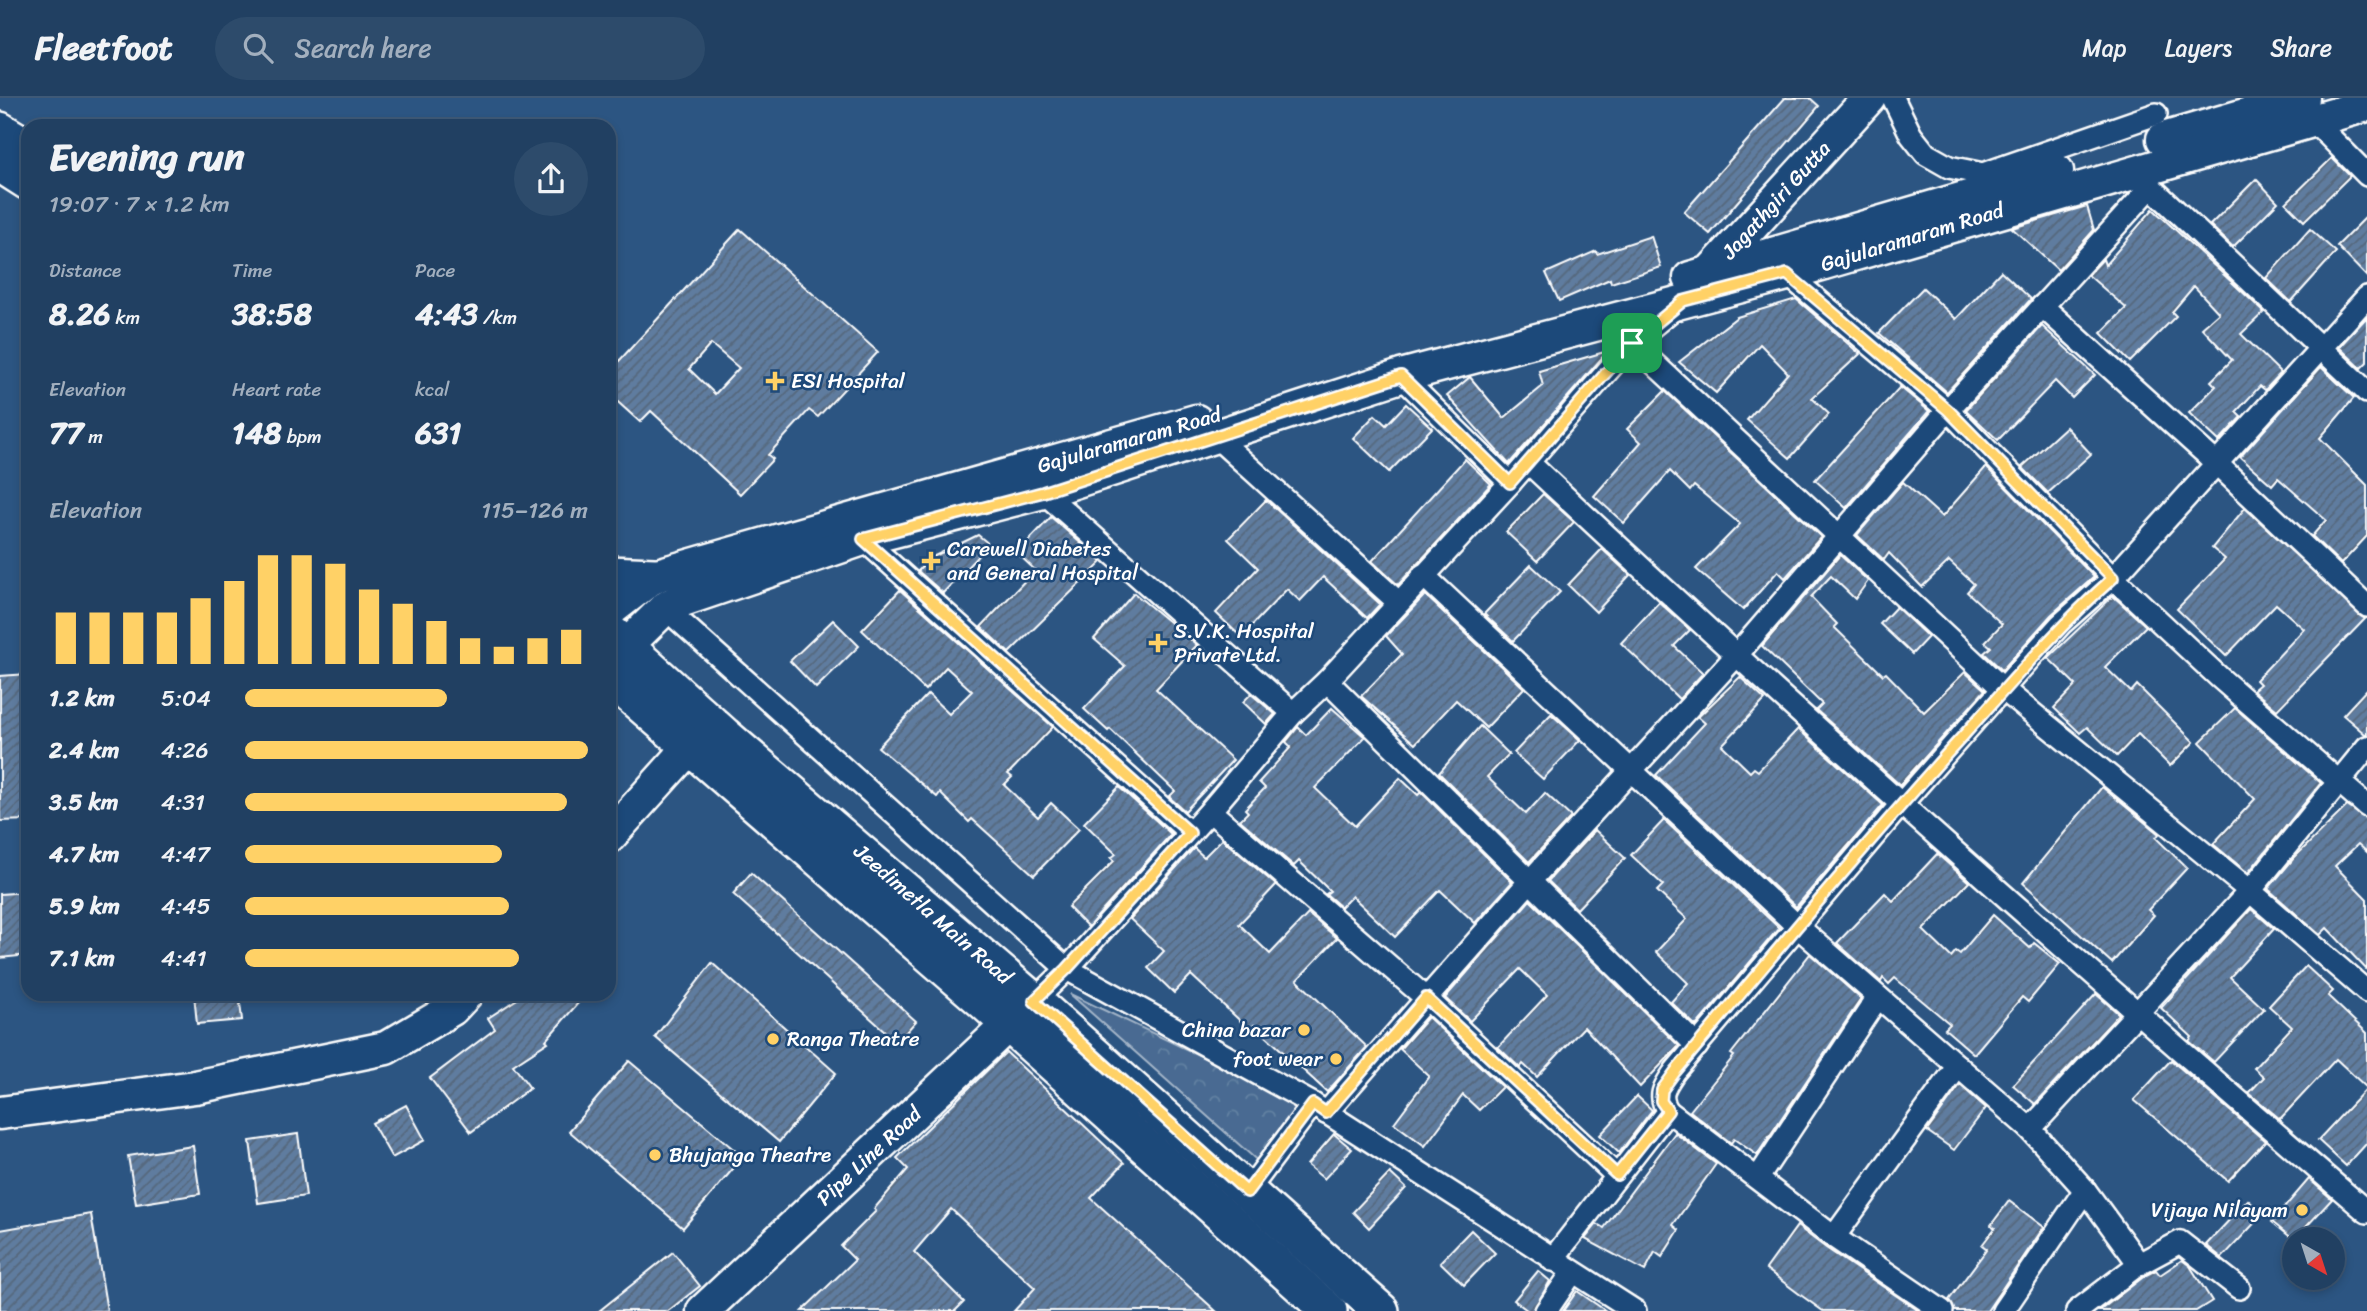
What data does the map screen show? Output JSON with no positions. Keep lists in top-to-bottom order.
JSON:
{
  "streets": {
    "main road": [
      "Jagathgiri Gutta",
      "Gajularamaram Road",
      "Jeedimetla Main Road",
      "Pipe Line Road"
    ]
  },
  "crossings": [
    ["Jagathgiri Gutta", "Gajularamaram Road"],
    ["Jeedimetla Main Road", "Pipe Line Road"]
  ],
  "places": {
    "health": ["ESI Hospital", "Carewell Diabetes and General Hospital", "S.V.K. Hospital Private Ltd."],
    "other": [
      "China bazar",
      "Ranga Theatre",
      "foot wear",
      "Bhujanga Theatre",
      "Vijaya Nilayam"
    ]
  },
  "north": "bottom right",
  "page": {
    "header": "Fleetfoot",
    "search": "Search here",
    "nav": ["Map", "Layers", "Share"],
    "heading": ["Evening run", "19:07 · 7 × 1.2 km"],
    "stats": [
      ["Distance", "8.26 km"],
      ["Time", "38:58"],
      ["Pace", "4:43 /km"],
      ["Elevation", "77 m"],
      ["Heart rate", "148 bpm"],
      ["kcal", "631"]
    ],
    "chart": ["Elevation", "115–126 m"],
    "list": [
      {
        "name": "1.2 km",
        "note": "5:04"
      },
      {
        "name": "2.4 km",
        "note": "4:26"
      },
      {
        "name": "3.5 km",
        "note": "4:31"
      },
      {
        "name": "4.7 km",
        "note": "4:47"
      },
      {
        "name": "5.9 km",
        "note": "4:45"
      },
      {
        "name": "7.1 km",
        "note": "4:41"
      }
    ]
  }
}
